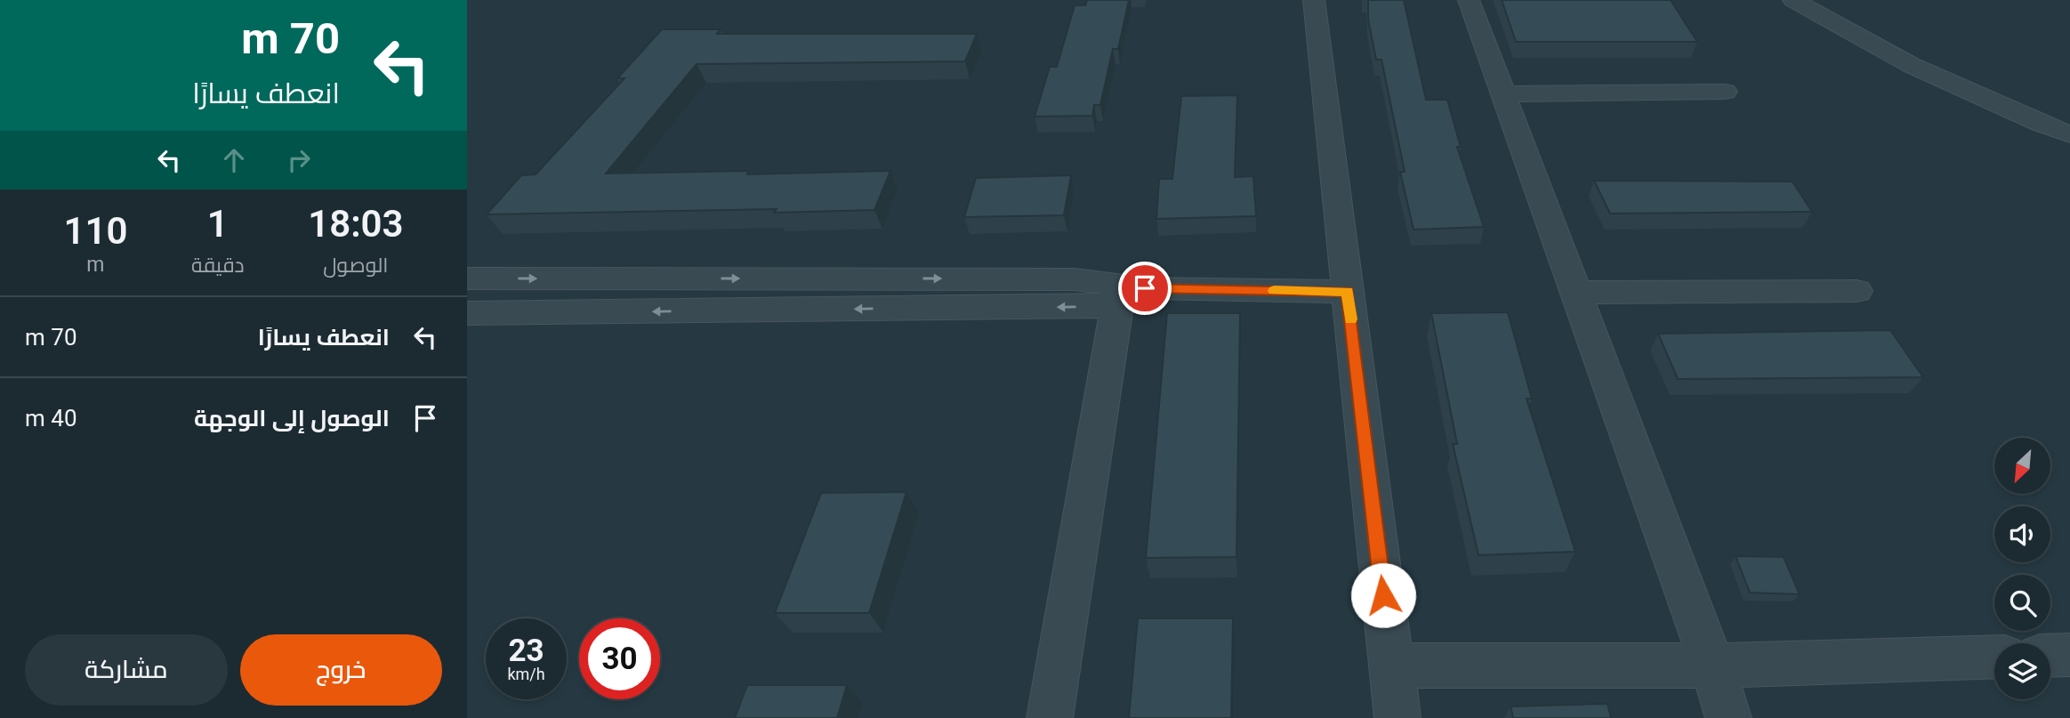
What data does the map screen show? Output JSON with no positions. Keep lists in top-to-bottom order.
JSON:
{
  "north": "bottom left",
  "page": {
    "turn": ["70 m", "انعطف يسارًا"],
    "eta": [
      "18:03",
      "الوصول",
      "1",
      "دقيقة",
      "110",
      "m"
    ],
    "list": [
      {
        "name": "انعطف يسارًا",
        "value": "70 m"
      },
      {
        "name": "الوصول إلى الوجهة",
        "value": "40 m"
      }
    ],
    "speed": "23 km/h",
    "limit": "30",
    "buttons": ["خروج", "مشاركة"]
  }
}
